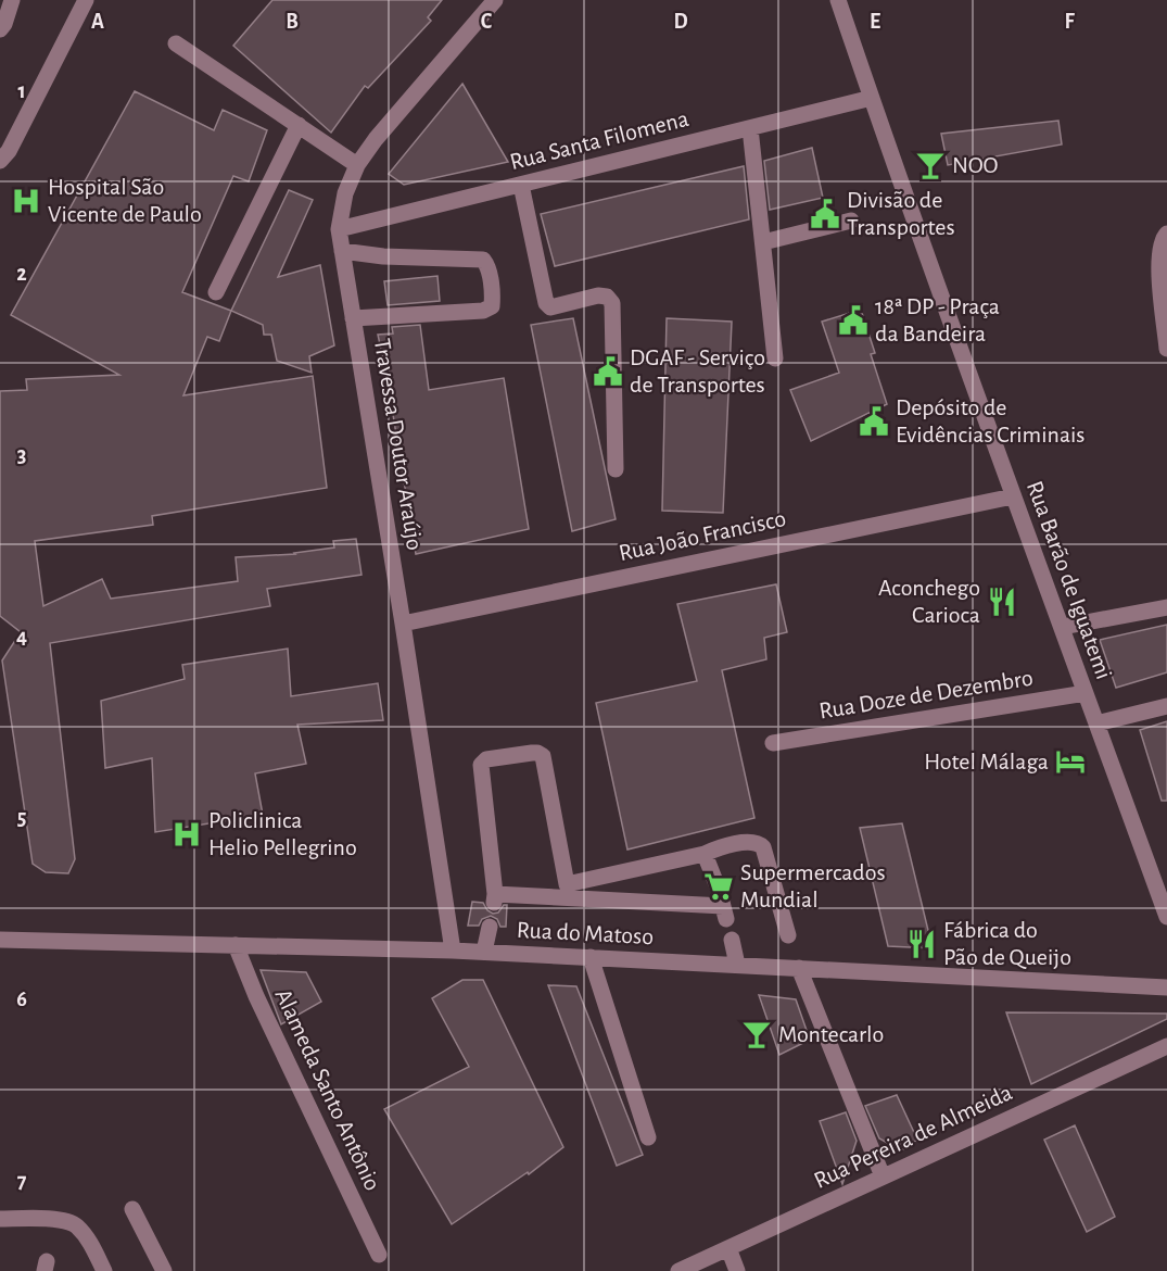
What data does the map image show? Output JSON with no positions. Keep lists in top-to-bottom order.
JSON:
{
  "streets": {
    "street": [
      "Rua Santa Filomena",
      "Travessa Doutor Araújo",
      "Rua João Francisco",
      "Rua Barão de Iguatemi",
      "Rua Doze de Dezembro",
      "Rua do Matoso",
      "Alameda Santo Antônio",
      "Rua Pereira de Almeida"
    ]
  },
  "crossings": [
    ["Rua Santa Filomena", "Travessa Doutor Araújo"],
    ["Rua Santa Filomena", "Rua Barão de Iguatemi"],
    ["Travessa Doutor Araújo", "Rua João Francisco"],
    ["Travessa Doutor Araújo", "Rua do Matoso"],
    ["Rua João Francisco", "Rua Barão de Iguatemi"],
    ["Rua Barão de Iguatemi", "Rua Doze de Dezembro"],
    ["Rua do Matoso", "Alameda Santo Antônio"]
  ],
  "places": {
    "bar": ["NOO", "Montecarlo"],
    "hospital": ["Hospital São Vicente de Paulo", "Policlinica Helio Pellegrino"],
    "public building": [
      "Divisão de Transportes",
      "18ª DP - Praça da Bandeira",
      "DGAF - Serviço de Transportes",
      "Depósito de Evidências Criminais"
    ],
    "restaurant": ["Aconchego Carioca", "Fábrica do Pão de Queijo"],
    "hotel": ["Hotel Málaga"],
    "supermarket": ["Supermercados Mundial"]
  },
  "grid": {
    "columns": [
      "A",
      "B",
      "C",
      "D",
      "E",
      "F"
    ],
    "rows": [
      "1",
      "2",
      "3",
      "4",
      "5",
      "6",
      "7"
    ]
  }
}
